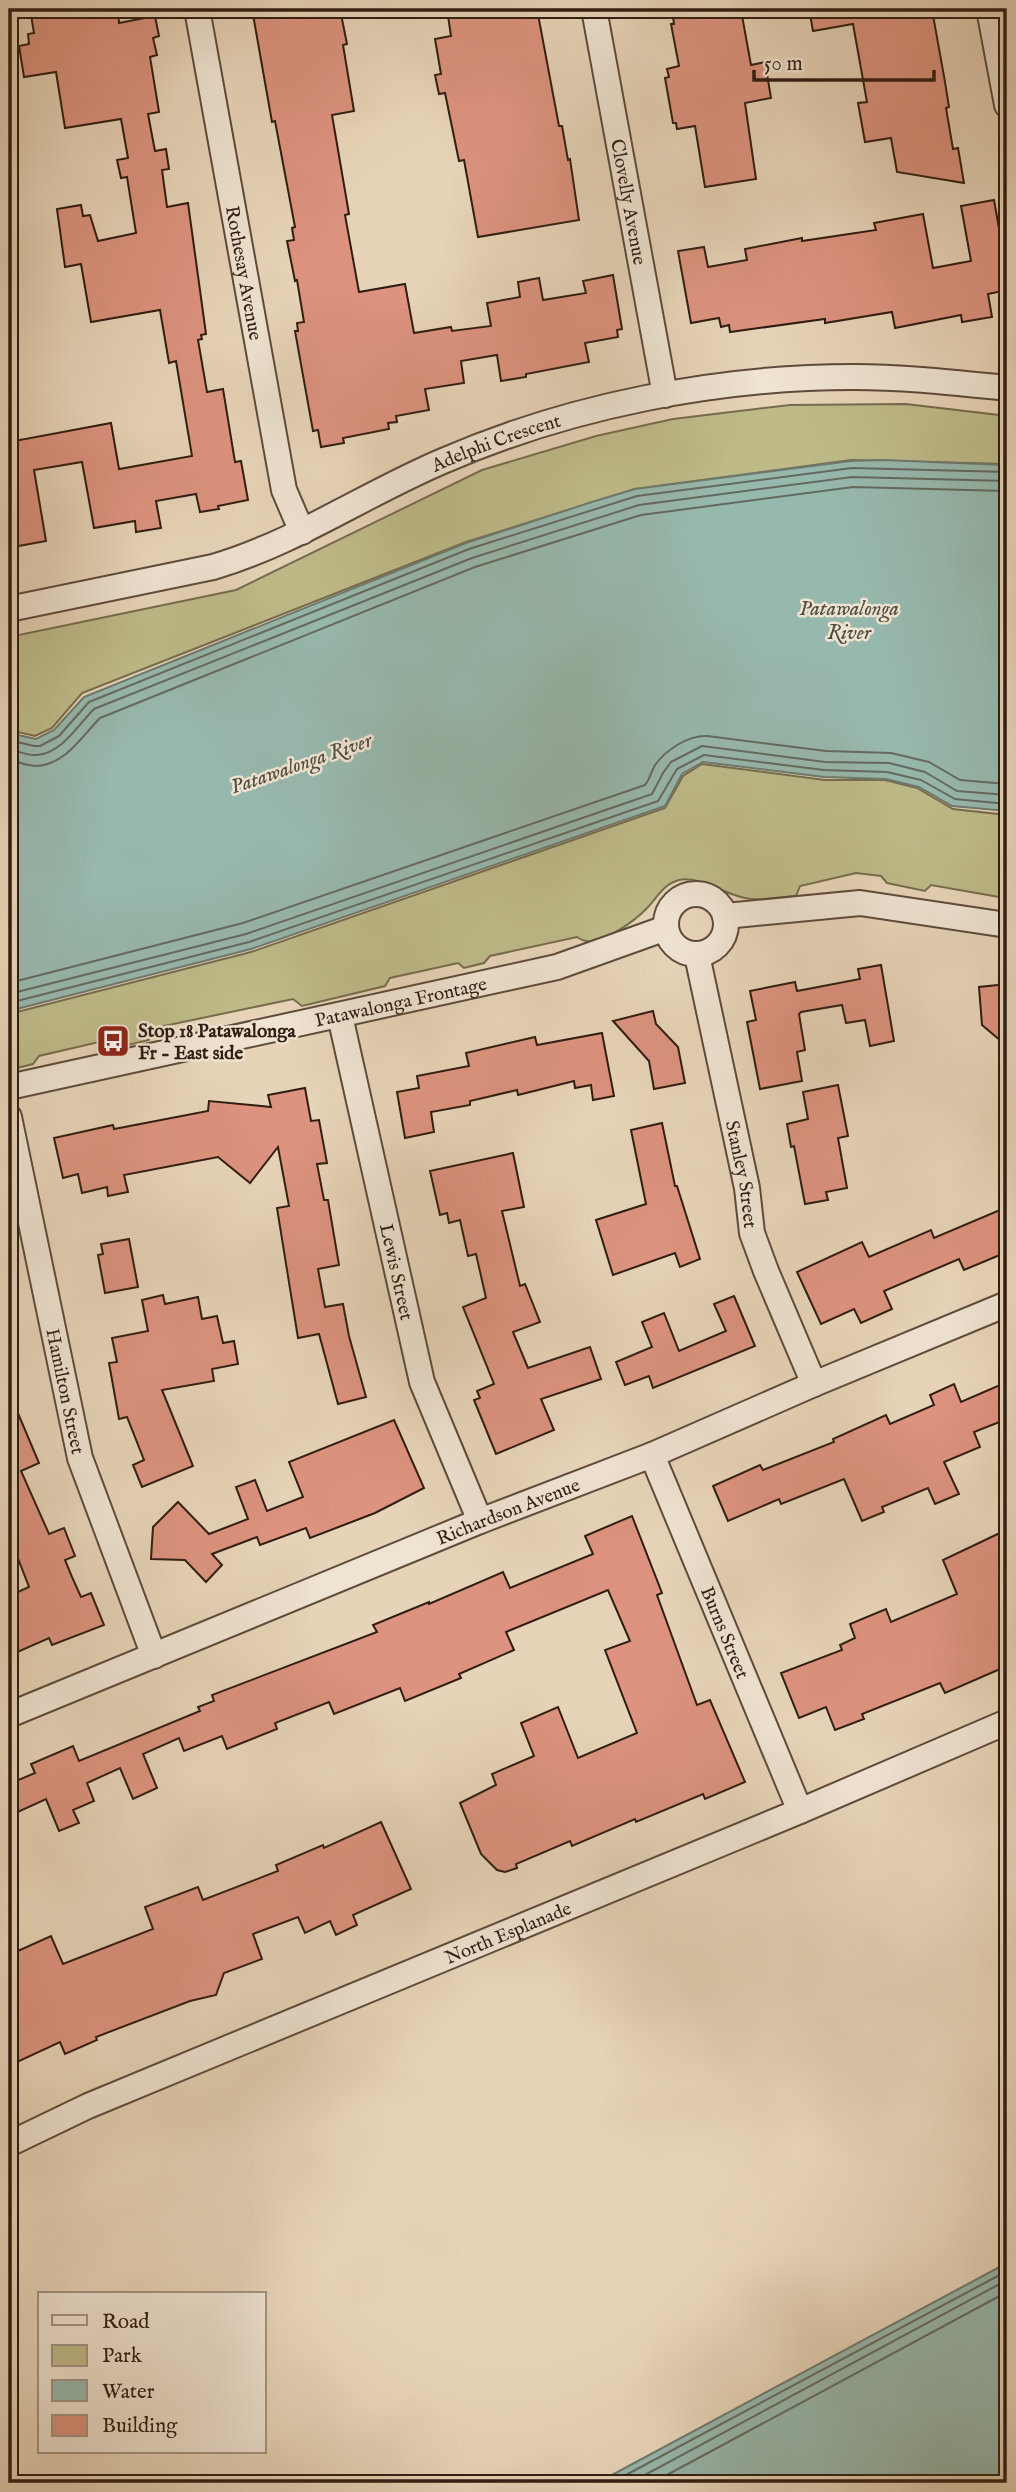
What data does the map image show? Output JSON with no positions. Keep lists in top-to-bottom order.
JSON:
{
  "streets": {
    "street": [
      "Clovelly Avenue",
      "Rothesay Avenue",
      "Adelphi Crescent",
      "Patawalonga Frontage",
      "Stanley Street",
      "Lewis Street",
      "Hamilton Street",
      "Richardson Avenue",
      "Burns Street",
      "North Esplanade"
    ]
  },
  "crossings": [
    ["Clovelly Avenue", "Adelphi Crescent"],
    ["Rothesay Avenue", "Adelphi Crescent"],
    ["Patawalonga Frontage", "Stanley Street"],
    ["Patawalonga Frontage", "Lewis Street"],
    ["Stanley Street", "Richardson Avenue"],
    ["Lewis Street", "Richardson Avenue"],
    ["Hamilton Street", "Richardson Avenue"],
    ["Richardson Avenue", "Burns Street"],
    ["Burns Street", "North Esplanade"]
  ],
  "water": ["Patawalonga River"],
  "places": {
    "bus stop": ["Stop 18 Patawalonga Fr - East side"]
  },
  "legend": [
    "Road",
    "Park",
    "Water",
    "Building"
  ],
  "scale_bar": "50 m"
}
